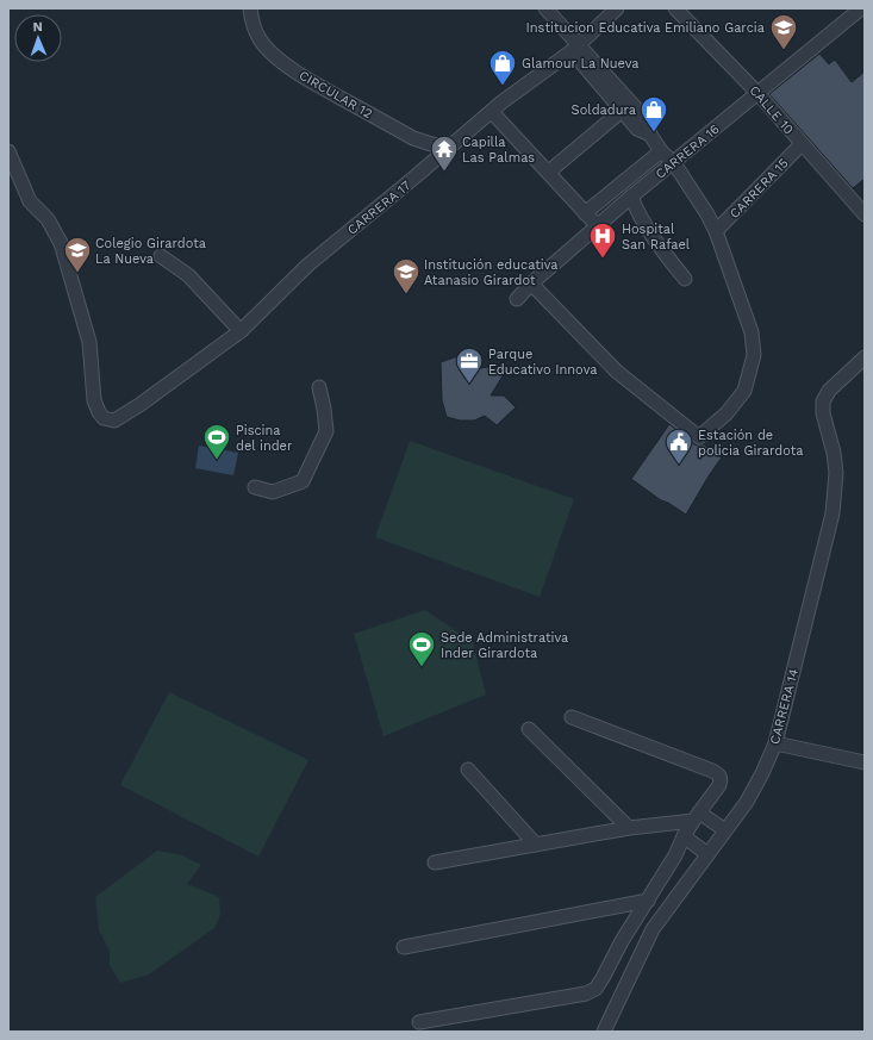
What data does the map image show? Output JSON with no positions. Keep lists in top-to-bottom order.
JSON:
{
  "streets": {
    "street": [
      "CIRCULAR 12",
      "CALLE 10",
      "CARRERA 16",
      "CARRERA 15",
      "CARRERA 17",
      "CARRERA 14"
    ]
  },
  "crossings": [
    ["CIRCULAR 12", "CARRERA 17"],
    ["CALLE 10", "CARRERA 16"],
    ["CALLE 10", "CARRERA 15"]
  ],
  "places": {
    "school or university": ["Institucion Educativa Emiliano Garcia", "Colegio Girardota La Nueva", "Institución educativa Atanasio Girardot"],
    "shop": ["Glamour La Nueva", "Soldadura"],
    "temple": ["Capilla Las Palmas"],
    "hospital": ["Hospital San Rafael"],
    "office": ["Parque Educativo Innova"],
    "sports": ["Piscina del inder", "Sede Administrativa Inder Girardota"],
    "public building": ["Estación de policia Girardota"]
  },
  "north": "top"
}
